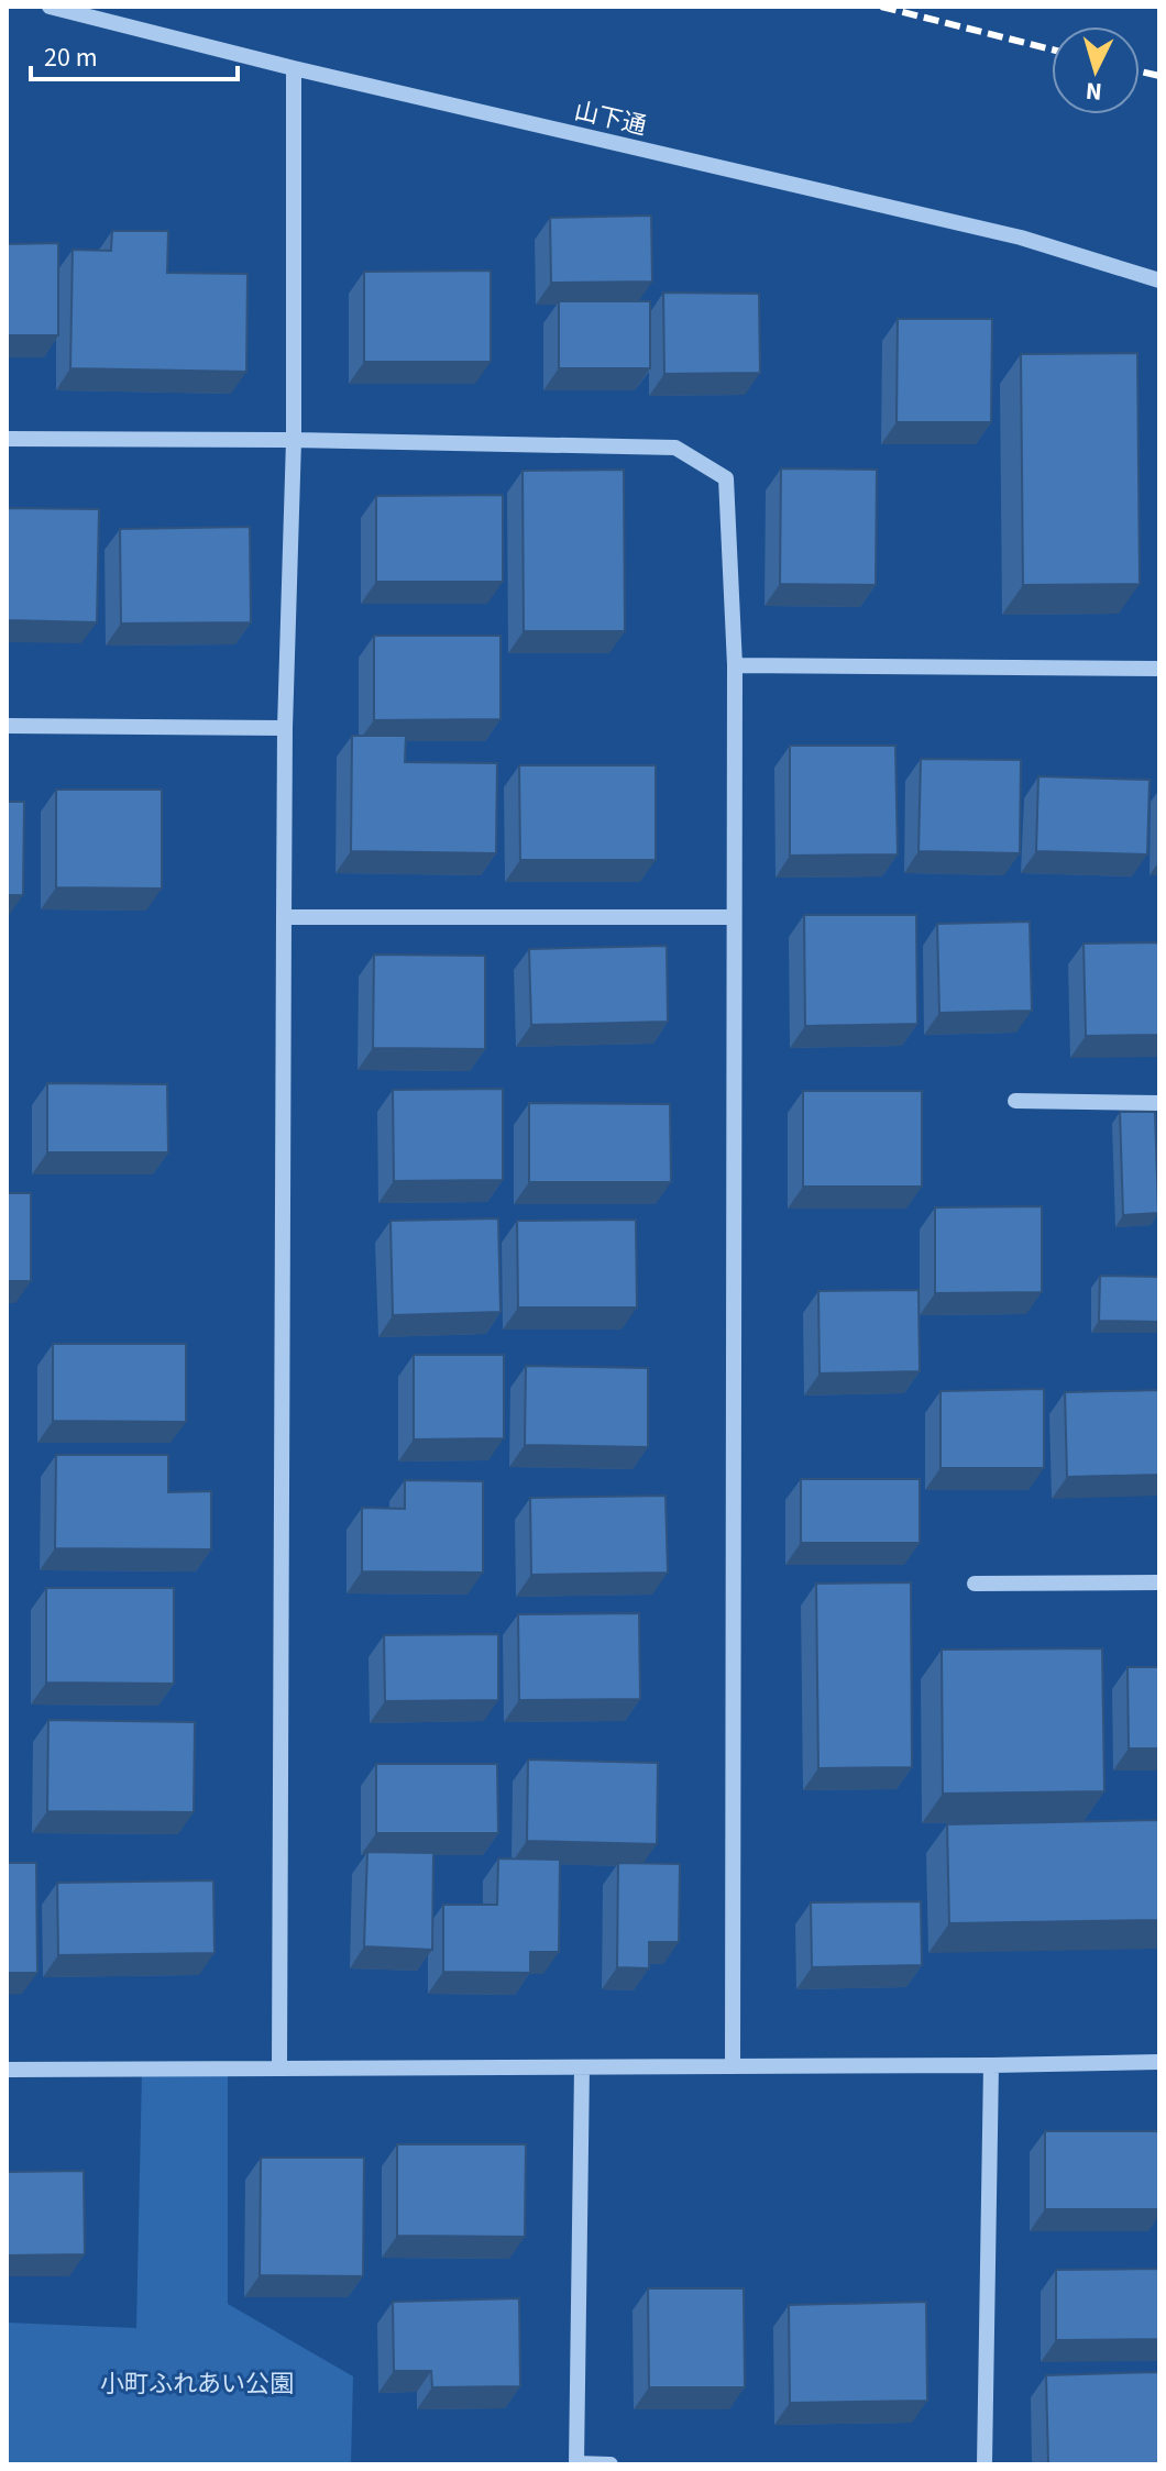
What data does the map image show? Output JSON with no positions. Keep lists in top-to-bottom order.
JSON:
{
  "streets": {
    "street": ["山下通"]
  },
  "parks": ["小町ふれあい公園"],
  "scale_bar": "20 m",
  "north": "bottom"
}
